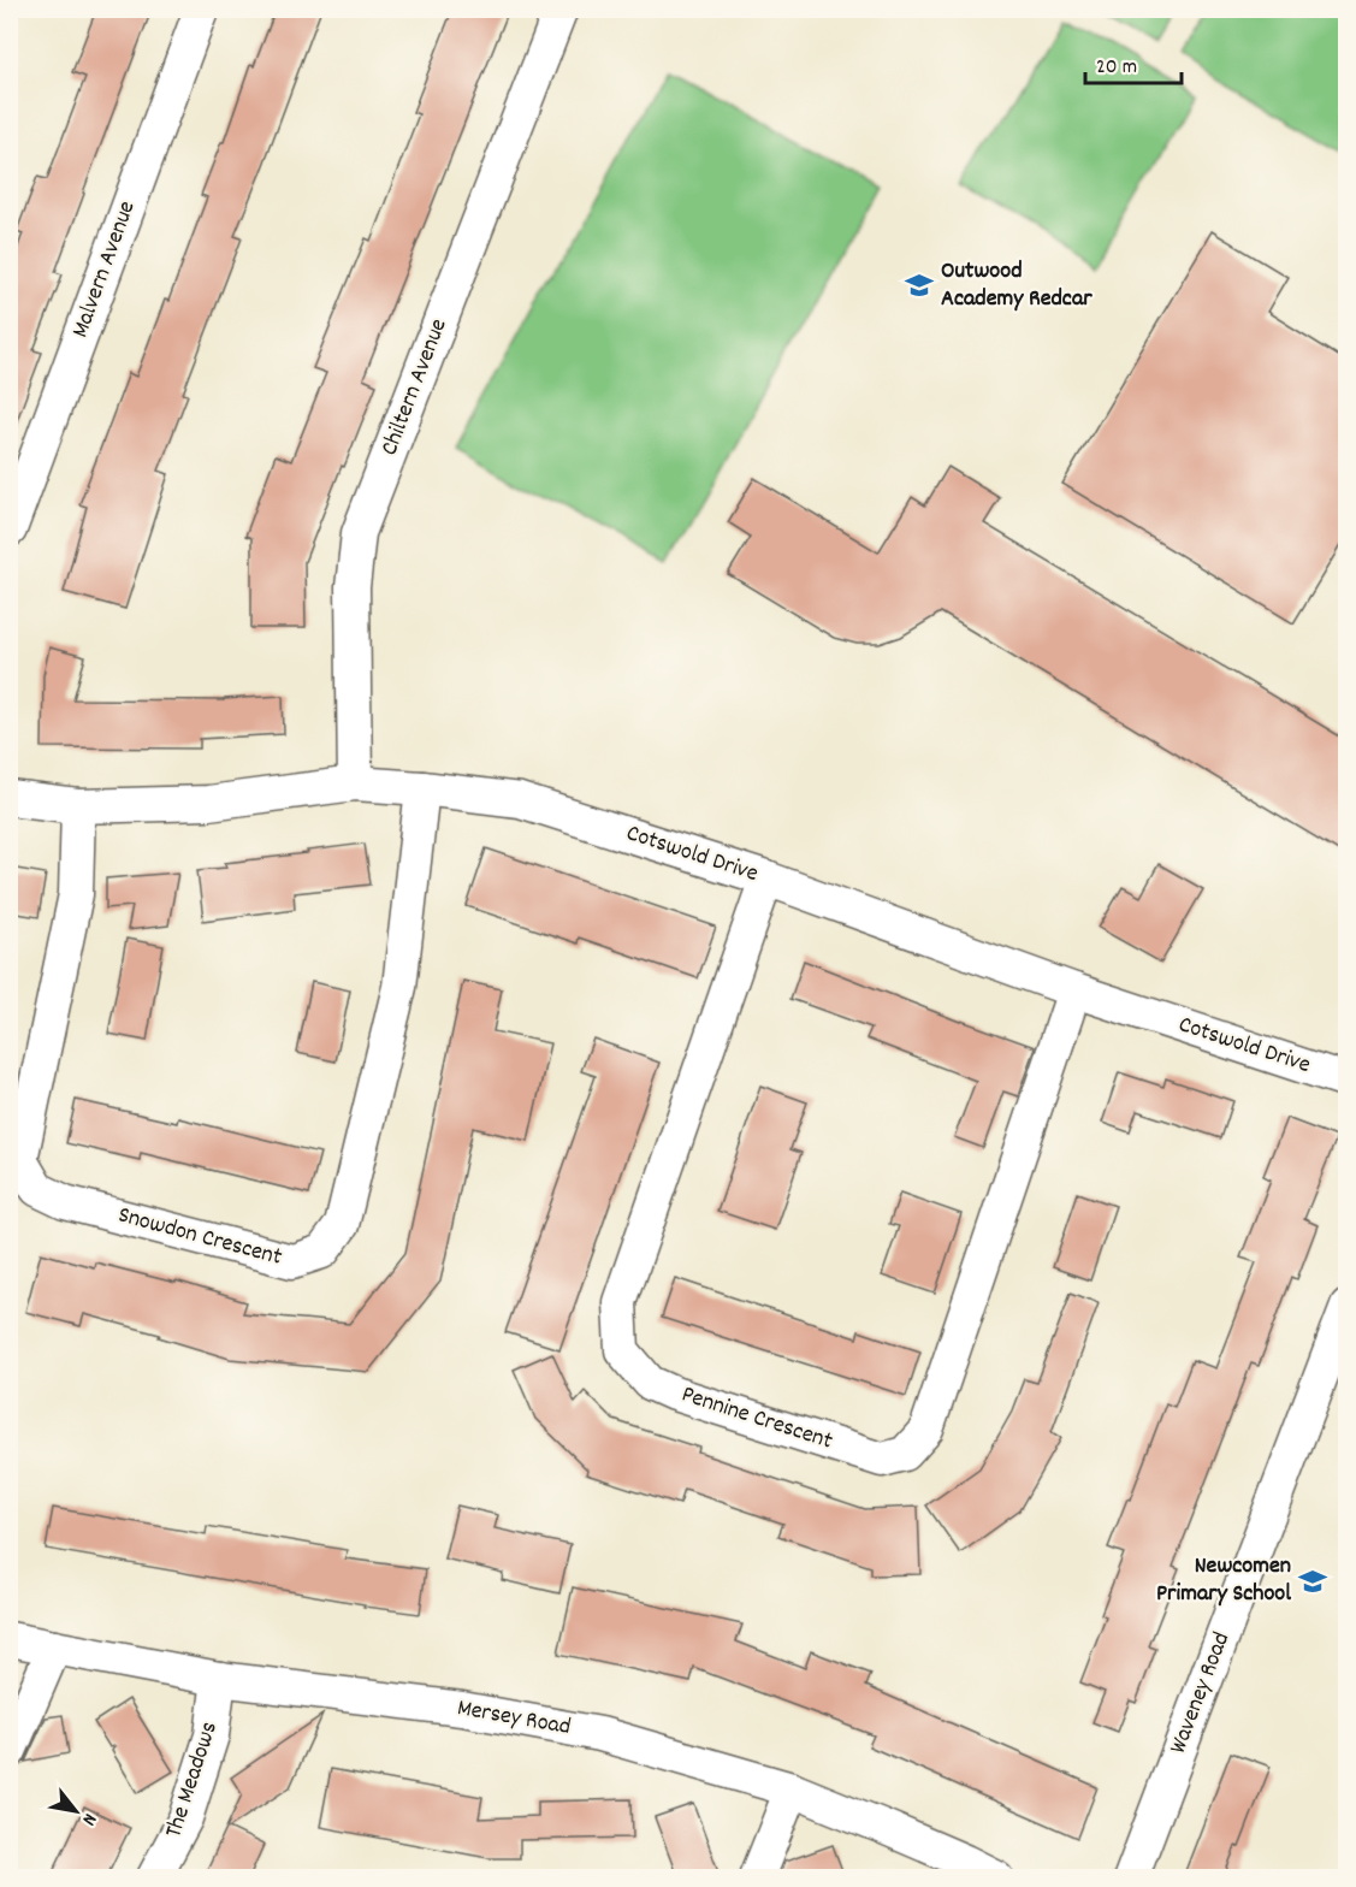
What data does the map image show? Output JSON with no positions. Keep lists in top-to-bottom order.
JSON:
{
  "streets": {
    "street": [
      "Malvern Avenue",
      "Chiltern Avenue",
      "Cotswold Drive",
      "Snowdon Crescent",
      "Pennine Crescent",
      "Waveney Road",
      "Mersey Road",
      "The Meadows"
    ]
  },
  "crossings": [
    ["Chiltern Avenue", "Cotswold Drive"],
    ["Cotswold Drive", "Snowdon Crescent"],
    ["Cotswold Drive", "Pennine Crescent"],
    ["Mersey Road", "The Meadows"]
  ],
  "places": {
    "school or university": ["Outwood Academy Redcar", "Newcomen Primary School"]
  },
  "scale_bar": "20 m",
  "north": "bottom right"
}
